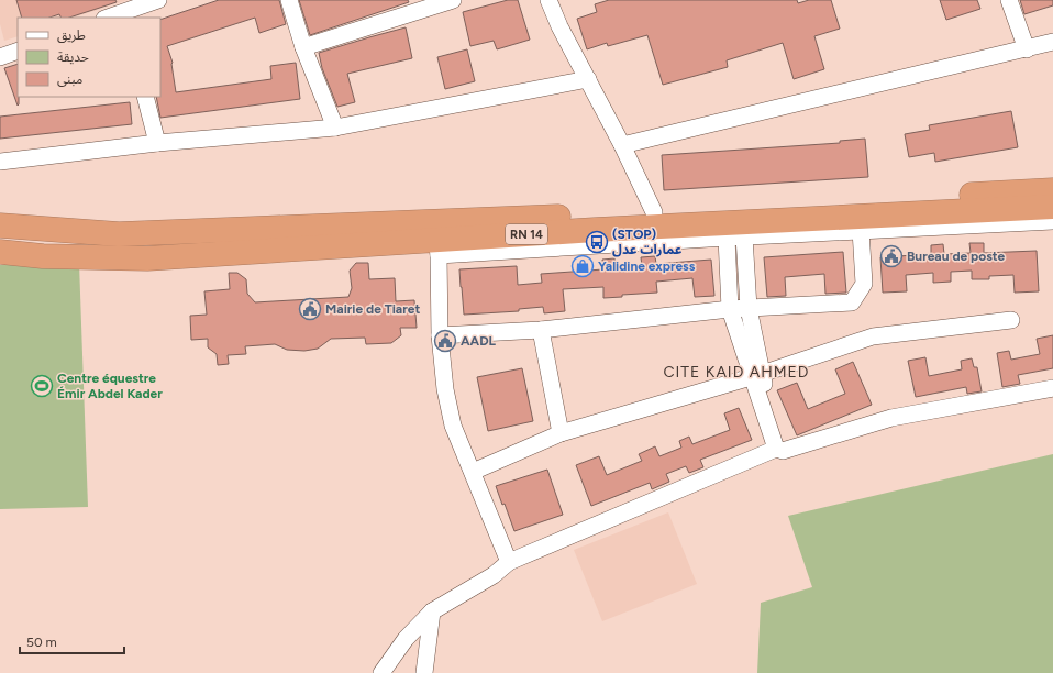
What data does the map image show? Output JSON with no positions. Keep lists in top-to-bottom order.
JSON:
{
  "streets": {
    "highway": ["RN 14"]
  },
  "districts": ["CITE KAID AHMED"],
  "places": {
    "bus stop": ["(STOP) عمارات عدل"],
    "public building": ["Bureau de poste", "Mairie de Tiaret", "AADL"],
    "shop": ["Yalidine express"],
    "sports": ["Centre équestre Émir Abdel Kader"]
  },
  "legend": ["طريق", "حديقة", "مبنى"],
  "scale_bar": "50 m"
}
